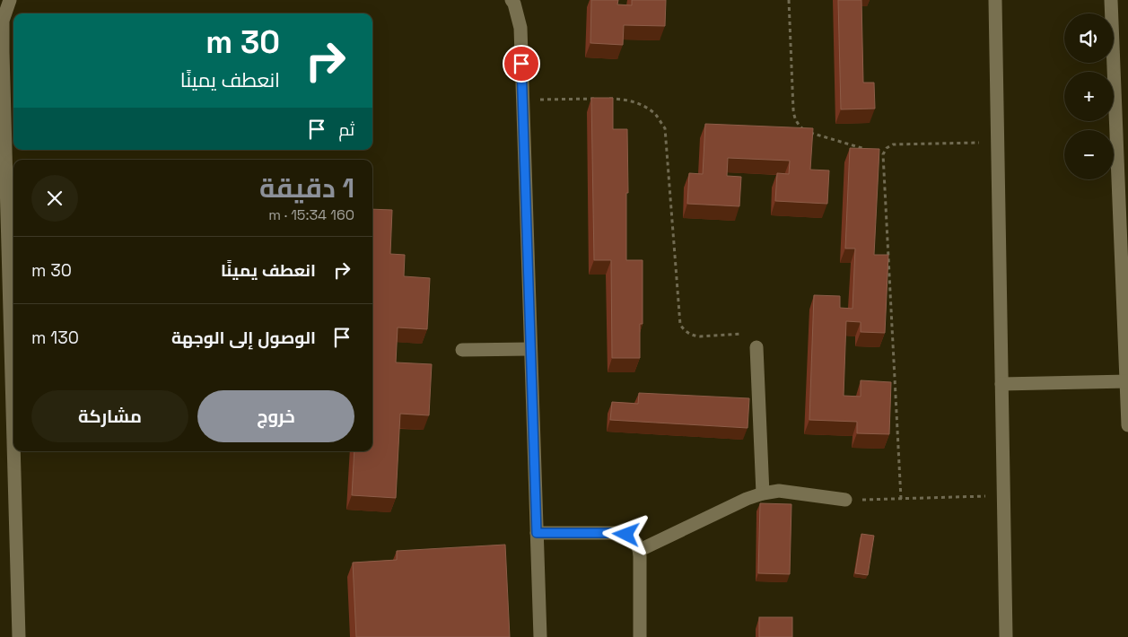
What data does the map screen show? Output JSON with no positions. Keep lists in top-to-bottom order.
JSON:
{
  "page": {
    "map_buttons": ["+", "−"],
    "turn": ["30 m", "انعطف يمينًا"],
    "then": "ثم",
    "heading": ["1 دقيقة", "160 m · 15:34"],
    "list": [
      {
        "name": "انعطف يمينًا",
        "value": "30 m"
      },
      {
        "name": "الوصول إلى الوجهة",
        "value": "130 m"
      }
    ],
    "buttons": ["خروج", "مشاركة"]
  }
}
